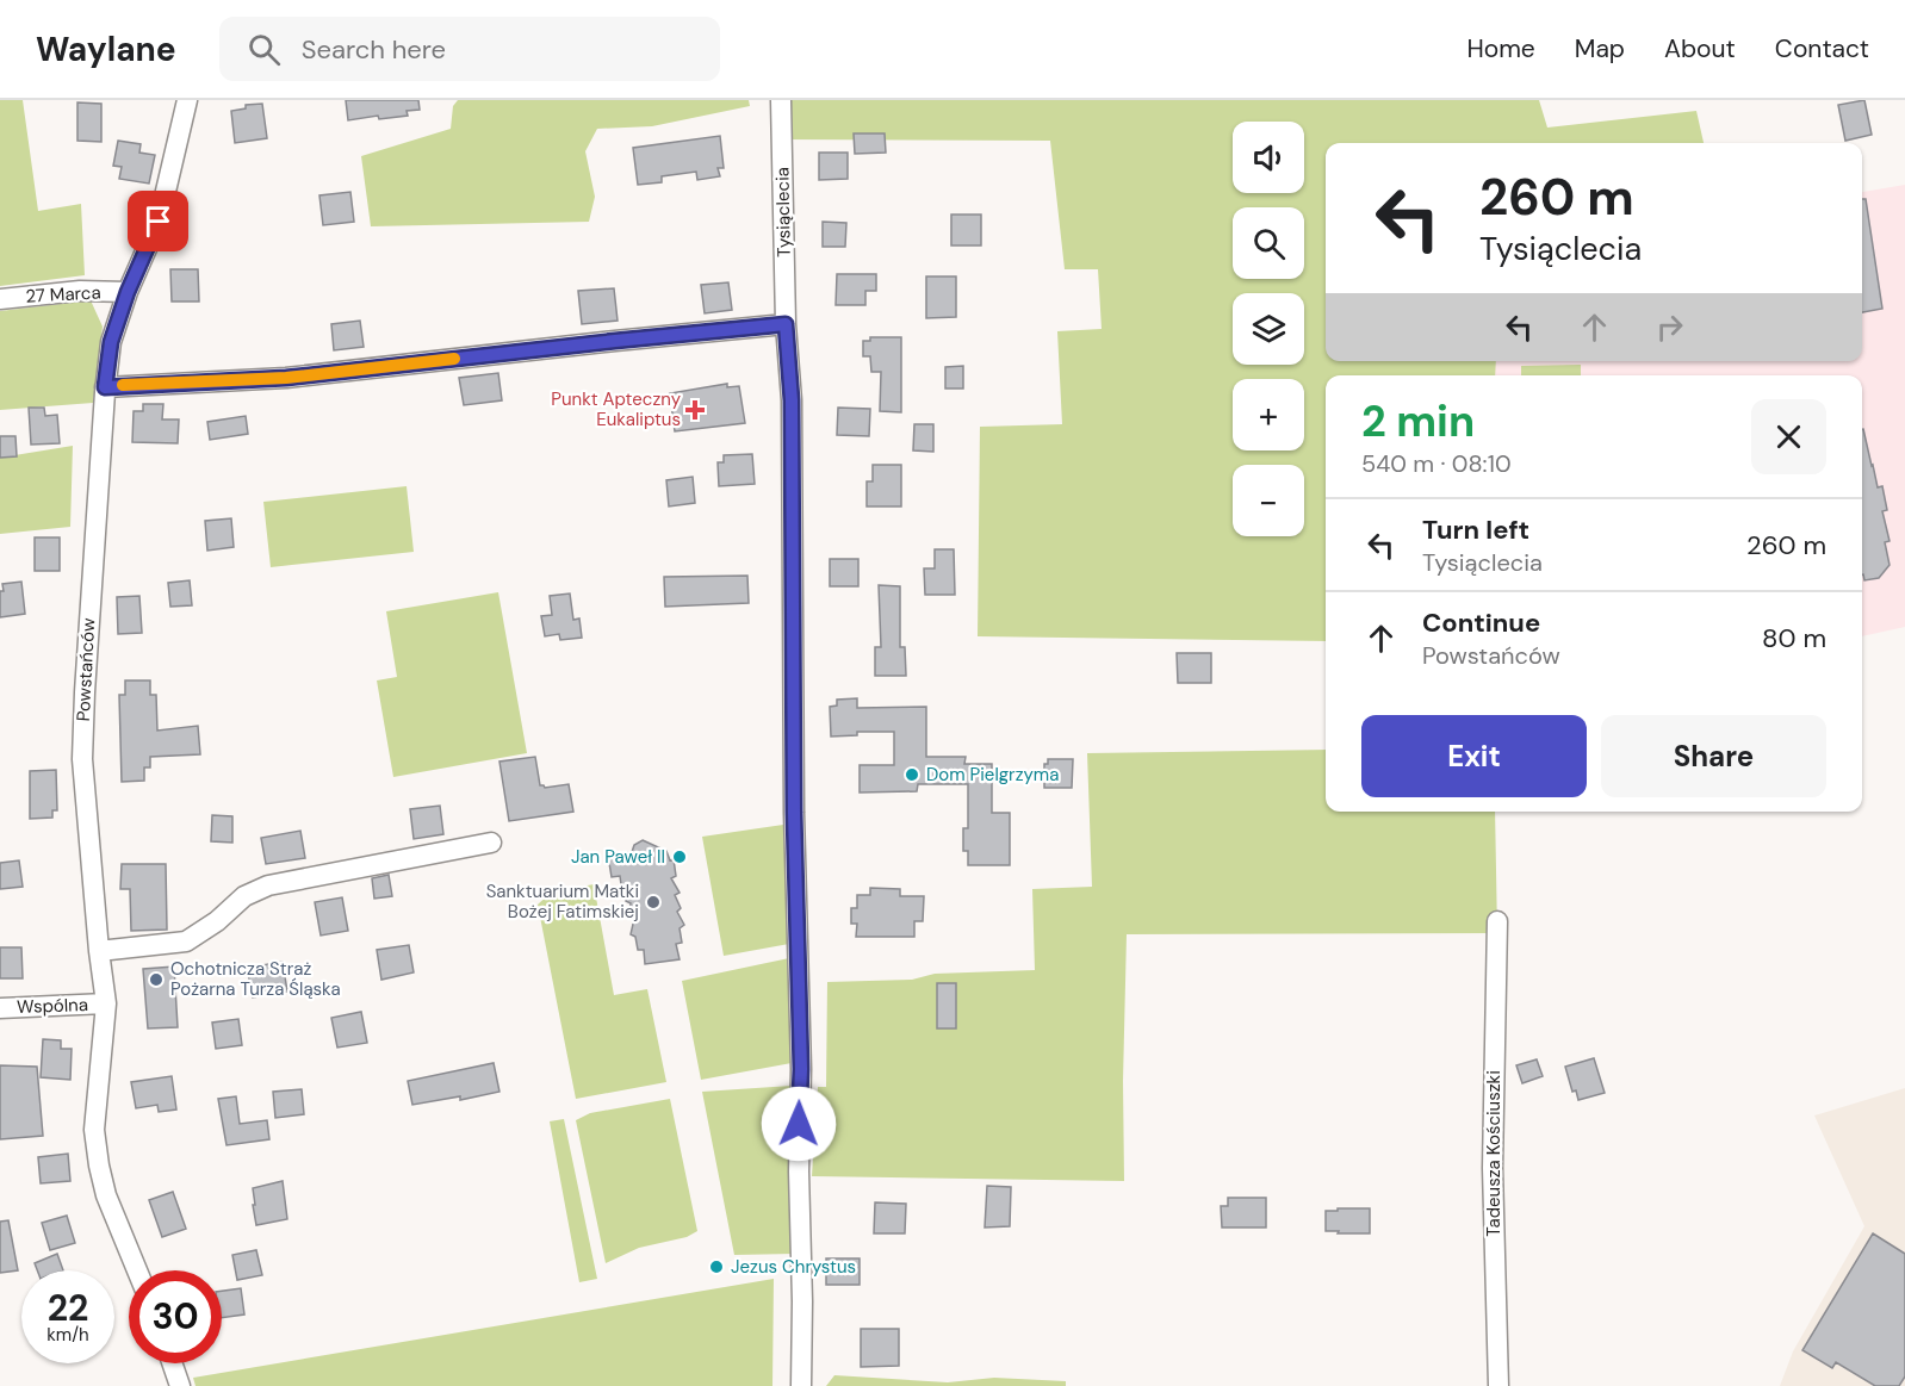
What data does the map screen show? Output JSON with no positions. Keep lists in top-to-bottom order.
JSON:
{
  "streets": {
    "street": [
      "Tysiąclecia",
      "27 Marca",
      "Powstańców",
      "Wspólna",
      "Tadeusza Kościuszki"
    ]
  },
  "crossings": [
    ["27 Marca", "Powstańców"],
    ["Powstańców", "Wspólna"]
  ],
  "places": {
    "health": ["Punkt Apteczny Eukaliptus"],
    "other": [
      "Dom Pielgrzyma",
      "Jan Paweł II",
      "Sanktuarium Matki Bożej Fatimskiej",
      "Ochotnicza Straż Pożarna Turza Śląska",
      "Jezus Chrystus"
    ]
  },
  "page": {
    "header": "Waylane",
    "search": "Search here",
    "nav": [
      "Home",
      "Map",
      "About",
      "Contact"
    ],
    "map_buttons": ["+", "−"],
    "turn": ["260 m", "Tysiąclecia"],
    "heading": ["2 min", "540 m · 08:10"],
    "list": [
      {
        "name": "Turn left",
        "note": "Tysiąclecia",
        "value": "260 m"
      },
      {
        "name": "Continue",
        "note": "Powstańców",
        "value": "80 m"
      }
    ],
    "buttons": ["Exit", "Share"],
    "speed": "22 km/h",
    "limit": "30"
  }
}
